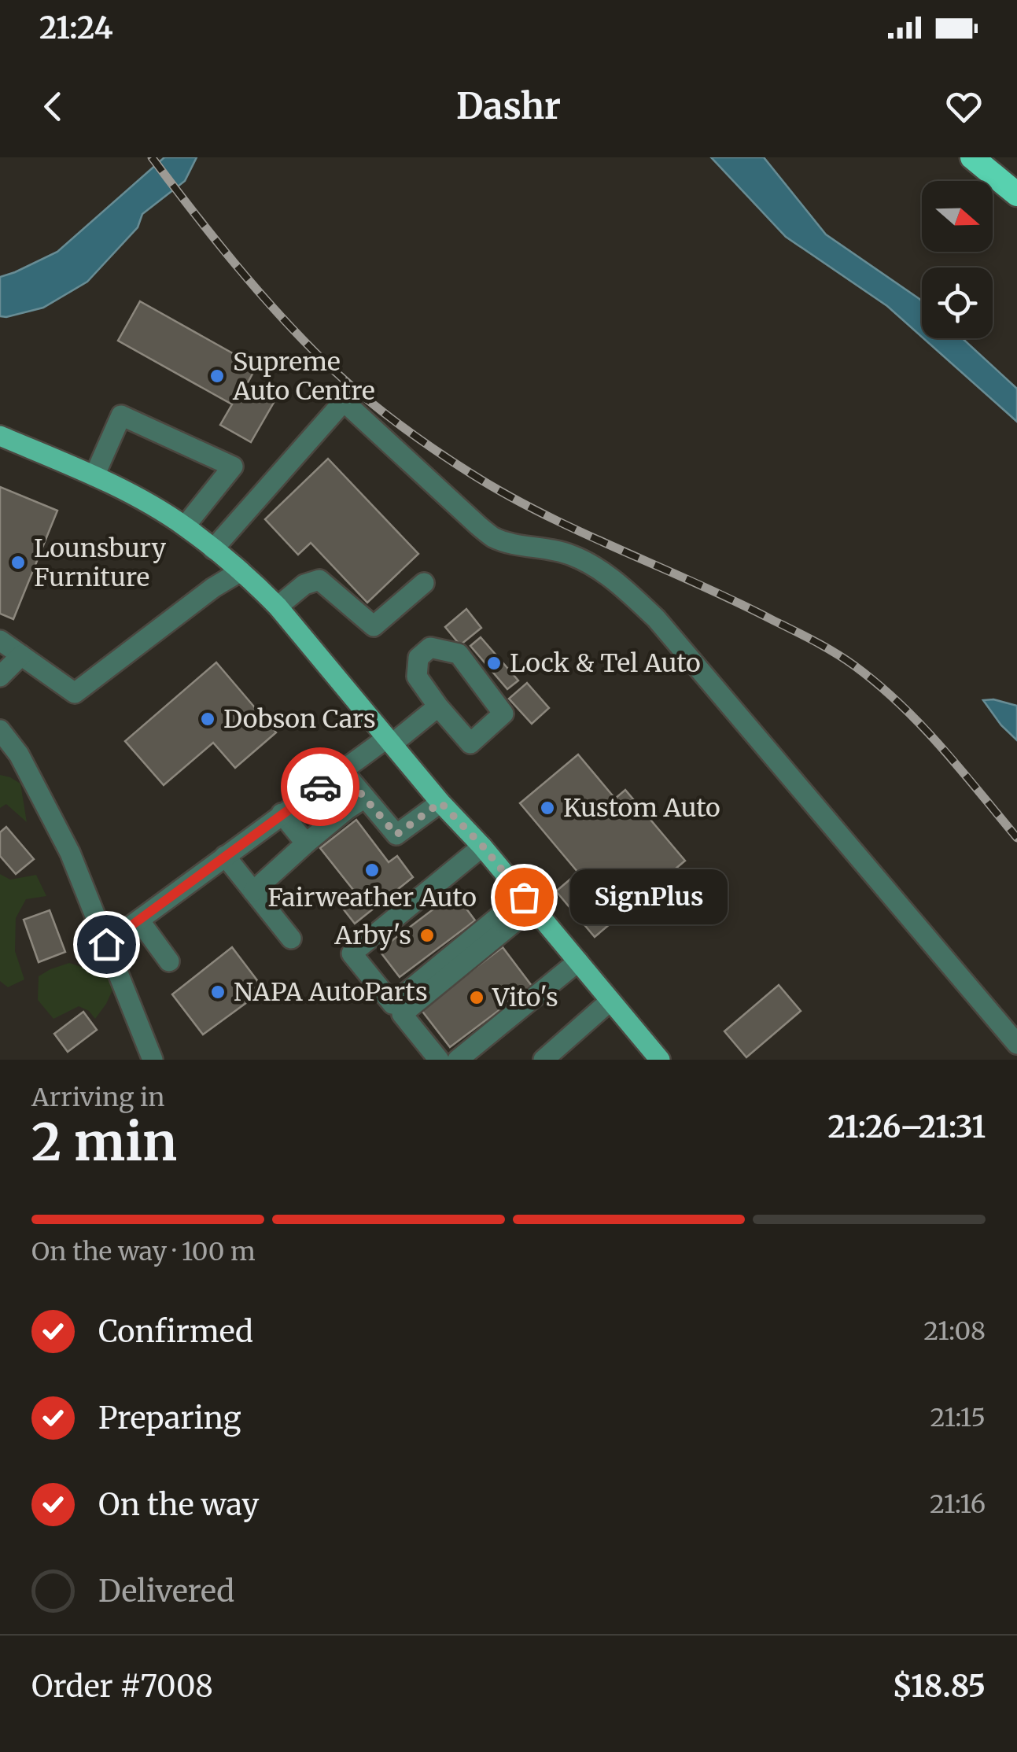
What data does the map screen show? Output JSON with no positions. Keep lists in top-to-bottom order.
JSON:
{
  "places": [
    "Supreme Auto Centre",
    "Lounsbury Furniture",
    "Lock & Tel Auto",
    "Dobson Cars",
    "Kustom Auto",
    "Fairweather Auto",
    "SignPlus",
    "Arby's",
    "NAPA AutoParts",
    "Vito's"
  ],
  "north": "right",
  "page": {
    "status": "21:24",
    "header": "Dashr",
    "bubble": "SignPlus",
    "heading": ["2 min", "Arriving in", "21:26–21:31"],
    "panel": ["Order #7008", "$18.85"],
    "bar": "On the way · 100 m",
    "list": [
      ["Confirmed", "21:08"],
      ["Preparing", "21:15"],
      ["On the way", "21:16"],
      "Delivered"
    ]
  }
}
